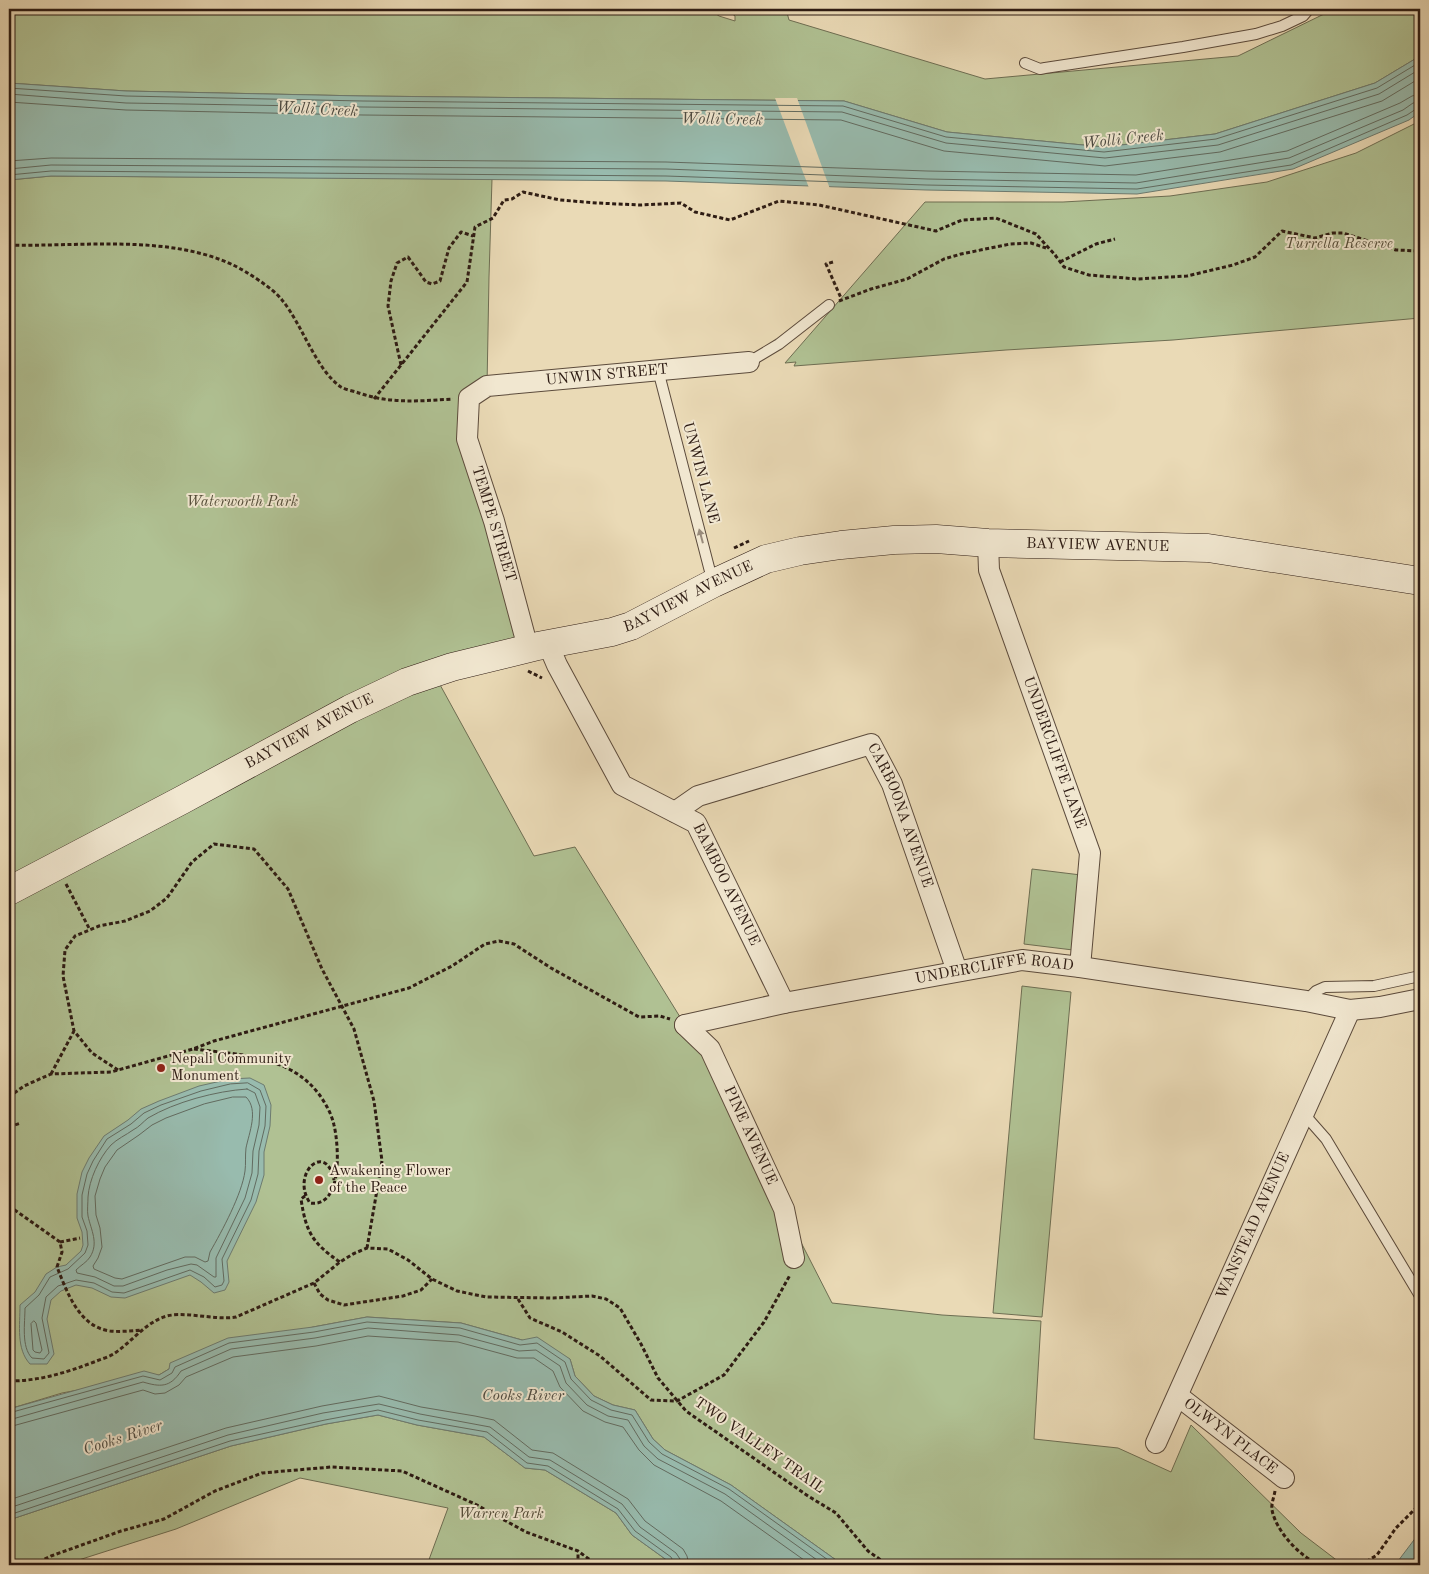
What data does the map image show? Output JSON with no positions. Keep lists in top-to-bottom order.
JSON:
{
  "streets": {
    "main road": ["BAYVIEW AVENUE"],
    "street": [
      "UNWIN STREET",
      "TEMPE STREET",
      "UNDERCLIFFE LANE",
      "CARBOONA AVENUE",
      "BAMBOO AVENUE",
      "UNDERCLIFFE ROAD",
      "PINE AVENUE",
      "WANSTEAD AVENUE",
      "OLWYN PLACE"
    ],
    "lane": ["UNWIN LANE"],
    "path": ["TWO VALLEY TRAIL"]
  },
  "crossings": [
    ["UNWIN STREET", "UNWIN LANE"],
    ["UNWIN STREET", "TEMPE STREET"],
    ["UNWIN LANE", "BAYVIEW AVENUE"],
    ["TEMPE STREET", "BAYVIEW AVENUE"],
    ["TEMPE STREET", "BAMBOO AVENUE"],
    ["BAYVIEW AVENUE", "UNDERCLIFFE LANE"],
    ["BAYVIEW AVENUE", "BAMBOO AVENUE"],
    ["UNDERCLIFFE LANE", "UNDERCLIFFE ROAD"],
    ["CARBOONA AVENUE", "BAMBOO AVENUE"],
    ["CARBOONA AVENUE", "UNDERCLIFFE ROAD"],
    ["BAMBOO AVENUE", "UNDERCLIFFE ROAD"],
    ["UNDERCLIFFE ROAD", "PINE AVENUE"],
    ["UNDERCLIFFE ROAD", "WANSTEAD AVENUE"],
    ["WANSTEAD AVENUE", "OLWYN PLACE"]
  ],
  "one_way": ["UNWIN LANE"],
  "water": ["Wolli Creek", "Cooks River"],
  "parks": ["Turrella Reserve", "Waterworth Park", "Warren Park"],
  "places": ["Nepali Community Monument", "Awakening Flower of the Peace"]
}
